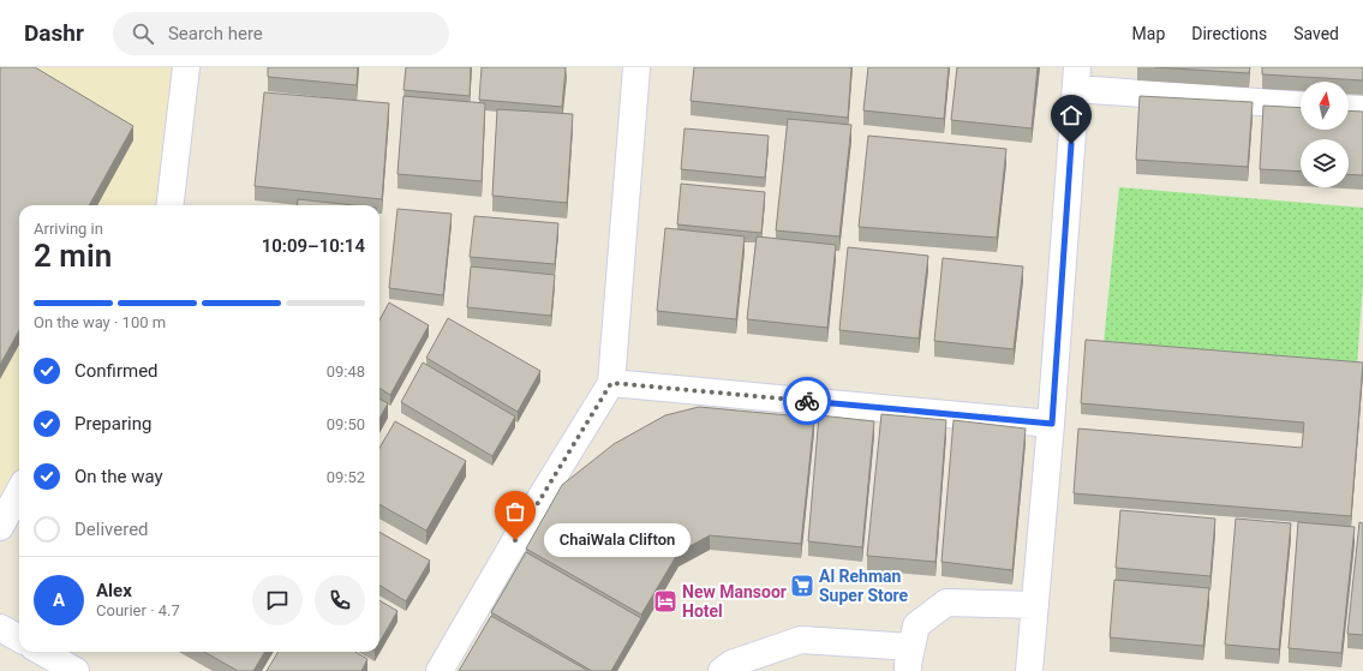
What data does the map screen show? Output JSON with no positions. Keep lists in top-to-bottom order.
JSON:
{
  "places": {
    "other": ["ChaiWala Clifton"],
    "supermarket": ["Al Rehman Super Store"],
    "hotel": ["New Mansoor Hotel"]
  },
  "north": "top",
  "page": {
    "header": "Dashr",
    "search": "Search here",
    "nav": ["Map", "Directions", "Saved"],
    "heading": ["2 min", "Arriving in", "10:09–10:14"],
    "panel": ["Alex", "Courier · 4.7"],
    "bar": "On the way · 100 m",
    "list": [
      ["Confirmed", "09:48"],
      ["Preparing", "09:50"],
      ["On the way", "09:52"],
      "Delivered"
    ],
    "bubble": "ChaiWala Clifton",
    "round": "A"
  }
}
